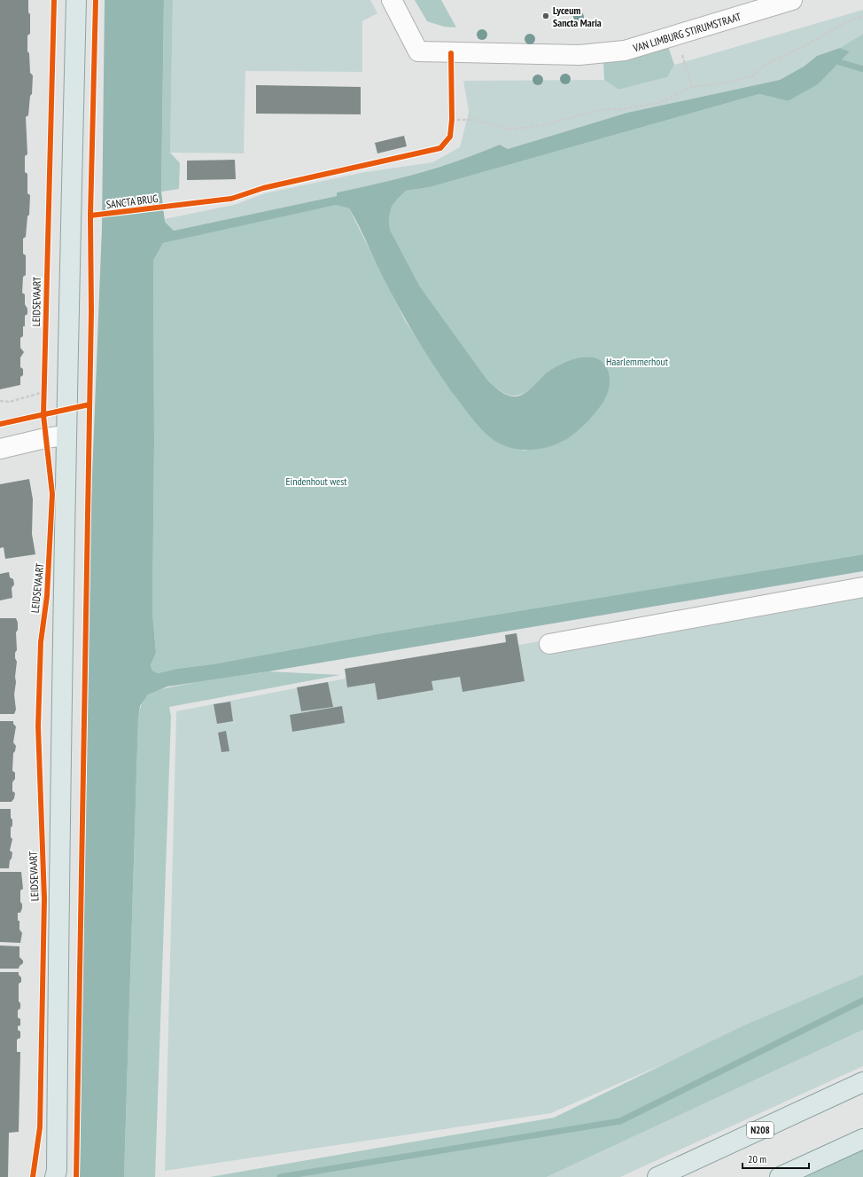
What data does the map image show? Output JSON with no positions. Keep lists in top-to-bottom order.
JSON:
{
  "streets": {
    "main road": ["N208"],
    "street": ["VAN LIMBURG STIRUMSTRAAT"],
    "cycle path": ["SANCTA BRUG", "LEIDSEVAART"]
  },
  "parks": ["Haarlemmerhout", "Eindenhout west"],
  "places": ["Lyceum Sancta Maria"],
  "scale_bar": "20 m"
}
